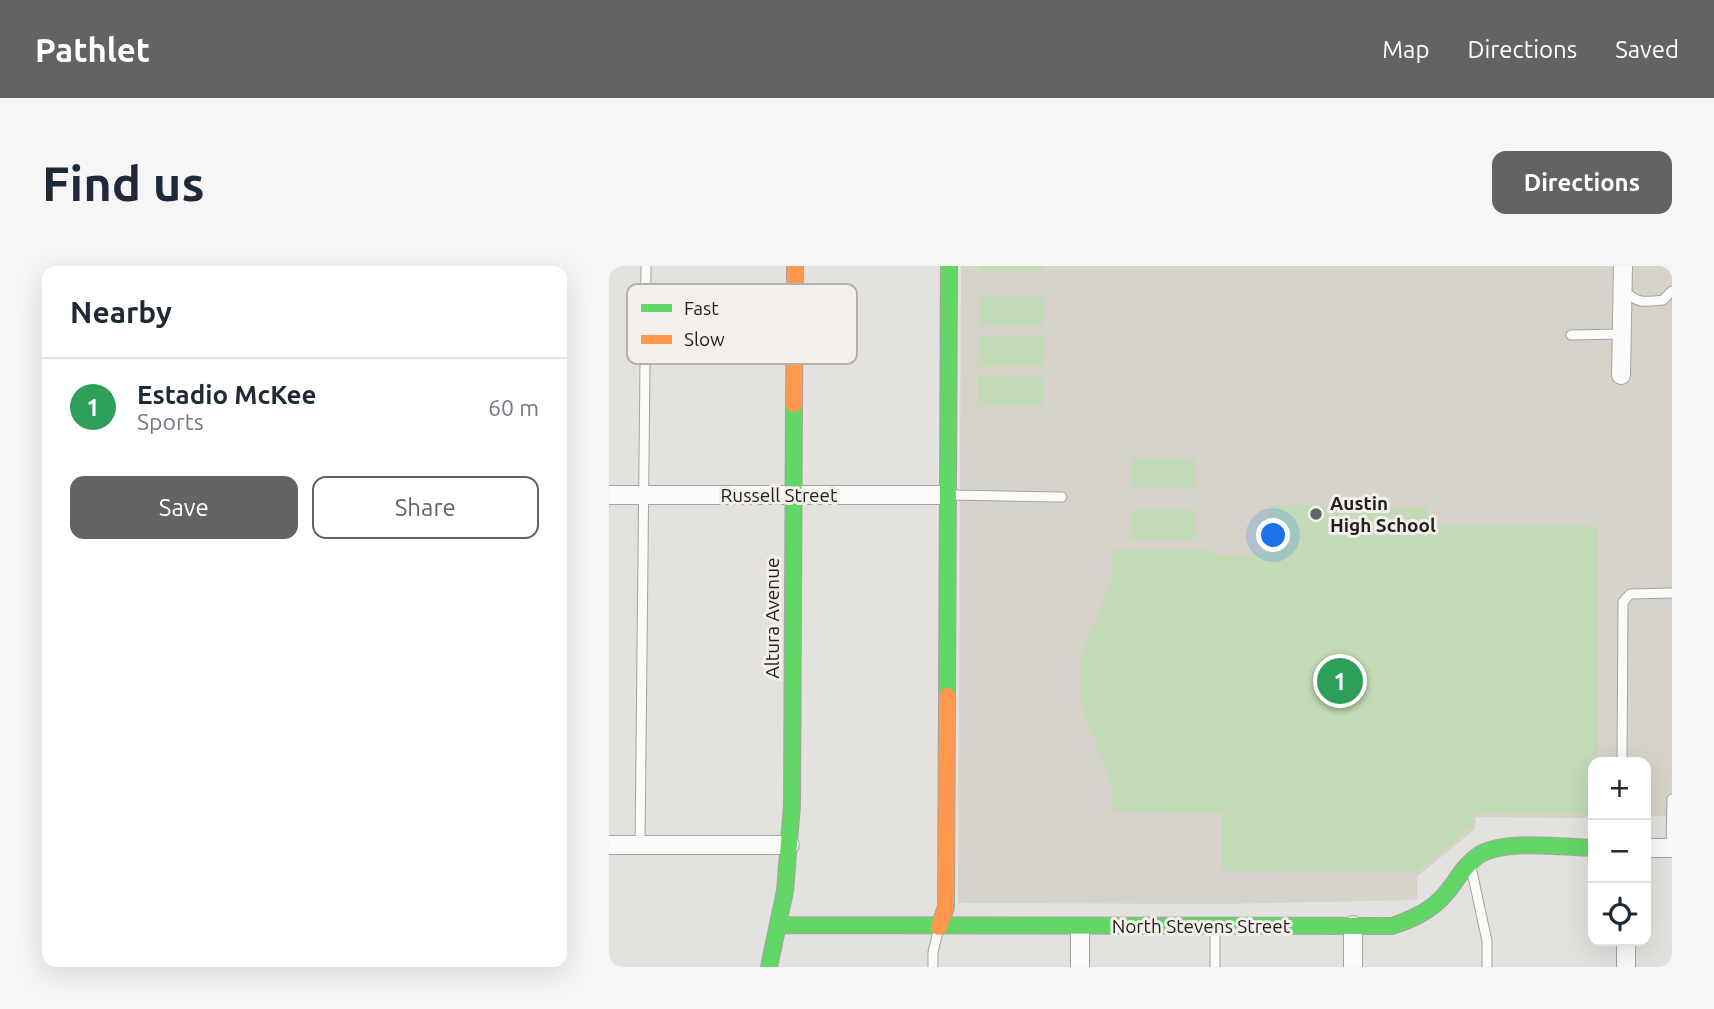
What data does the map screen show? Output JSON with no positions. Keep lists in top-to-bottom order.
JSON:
{
  "streets": {
    "street": ["Russell Street", "Altura Avenue", "North Stevens Street"]
  },
  "crossings": [
    ["Russell Street", "Altura Avenue"],
    ["Altura Avenue", "North Stevens Street"]
  ],
  "places": ["Austin High School"],
  "legend": ["Fast", "Slow"],
  "page": {
    "header": "Pathlet",
    "nav": ["Map", "Directions", "Saved"],
    "buttons": [
      "Directions",
      ["Save", "Share"]
    ],
    "title": "Find us",
    "heading": "Nearby",
    "list": [
      {
        "mark": "1",
        "name": "Estadio McKee",
        "note": "Sports",
        "value": "60 m"
      }
    ],
    "pins": "1",
    "map_buttons": ["+", "−"]
  }
}
